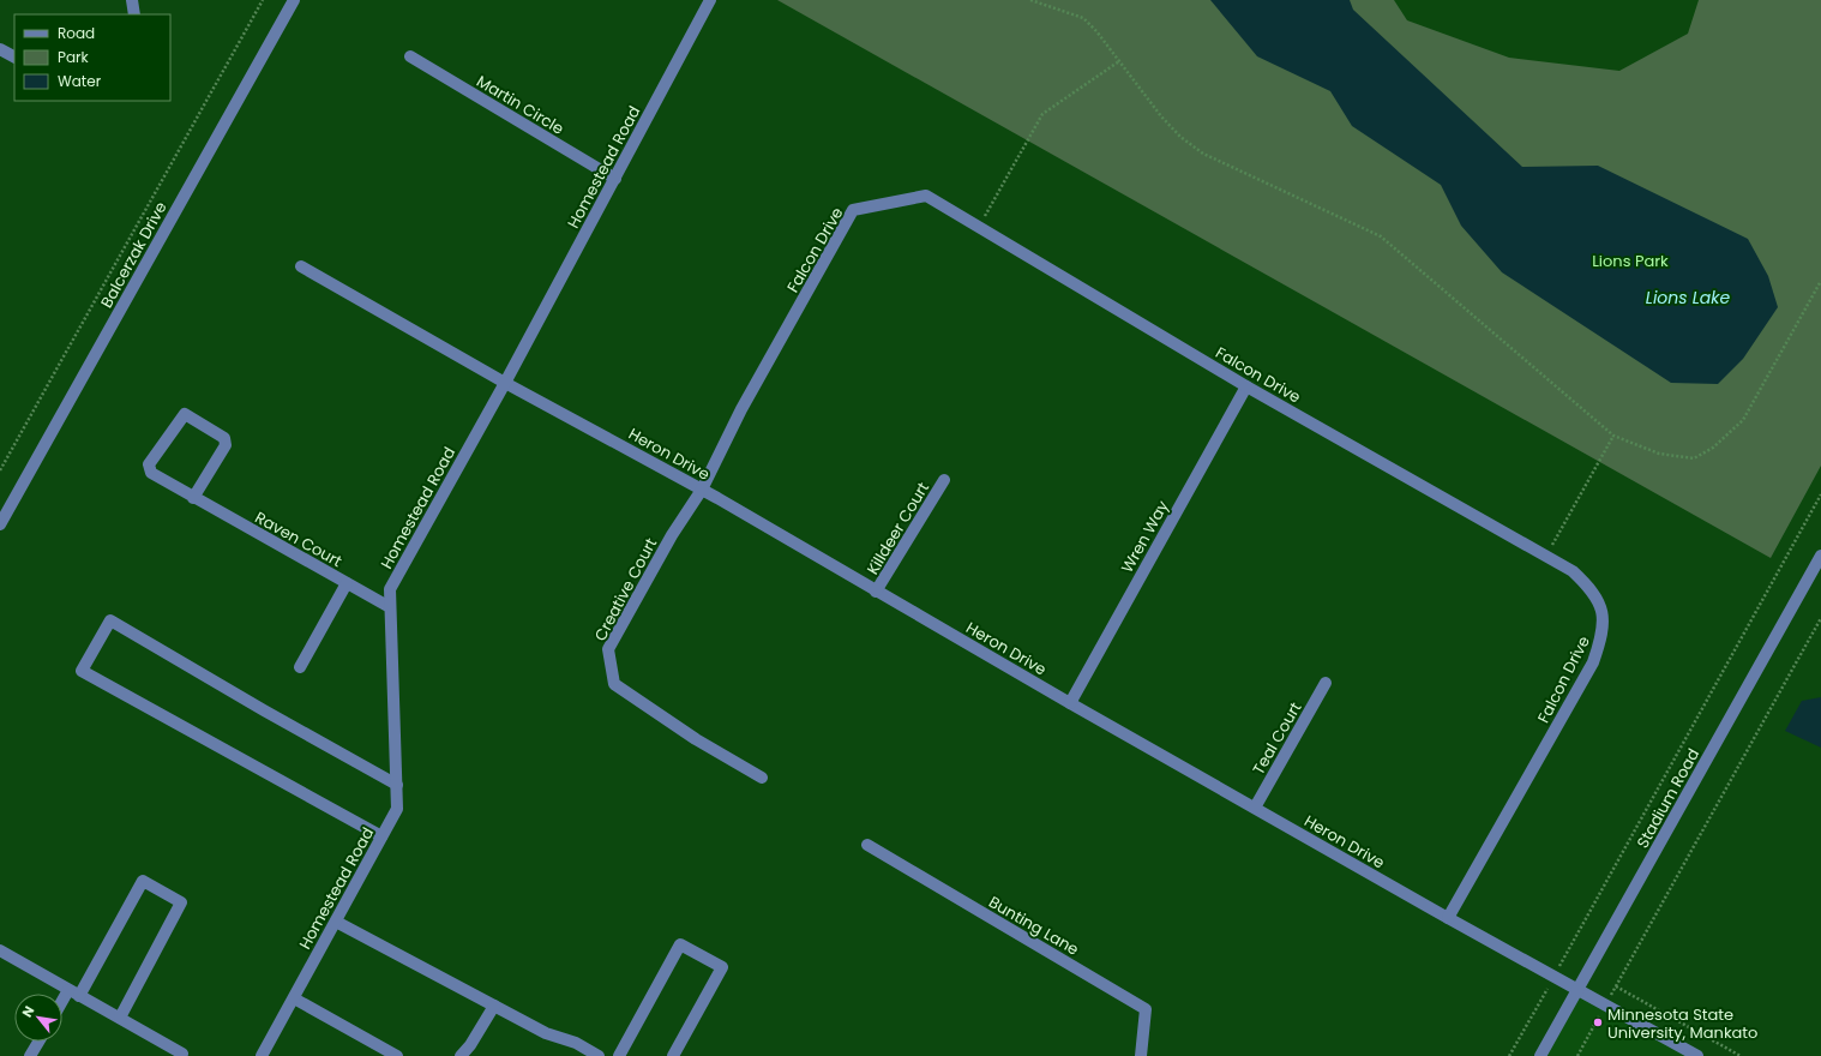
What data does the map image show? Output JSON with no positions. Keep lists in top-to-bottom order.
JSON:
{
  "streets": {
    "street": [
      "Martin Circle",
      "Homestead Road",
      "Falcon Drive",
      "Balcerzak Drive",
      "Heron Drive",
      "Killdeer Court",
      "Wren Way",
      "Raven Court",
      "Creative Court",
      "Teal Court",
      "Stadium Road",
      "Bunting Lane"
    ]
  },
  "crossings": [
    ["Martin Circle", "Homestead Road"],
    ["Homestead Road", "Heron Drive"],
    ["Homestead Road", "Raven Court"],
    ["Falcon Drive", "Heron Drive"],
    ["Falcon Drive", "Wren Way"],
    ["Falcon Drive", "Creative Court"],
    ["Heron Drive", "Killdeer Court"],
    ["Heron Drive", "Wren Way"],
    ["Heron Drive", "Creative Court"],
    ["Heron Drive", "Teal Court"],
    ["Heron Drive", "Stadium Road"]
  ],
  "water": ["Lions Lake"],
  "parks": ["Lions Park"],
  "places": ["Minnesota State University, Mankato"],
  "legend": ["Road", "Park", "Water"],
  "north": "top left"
}
